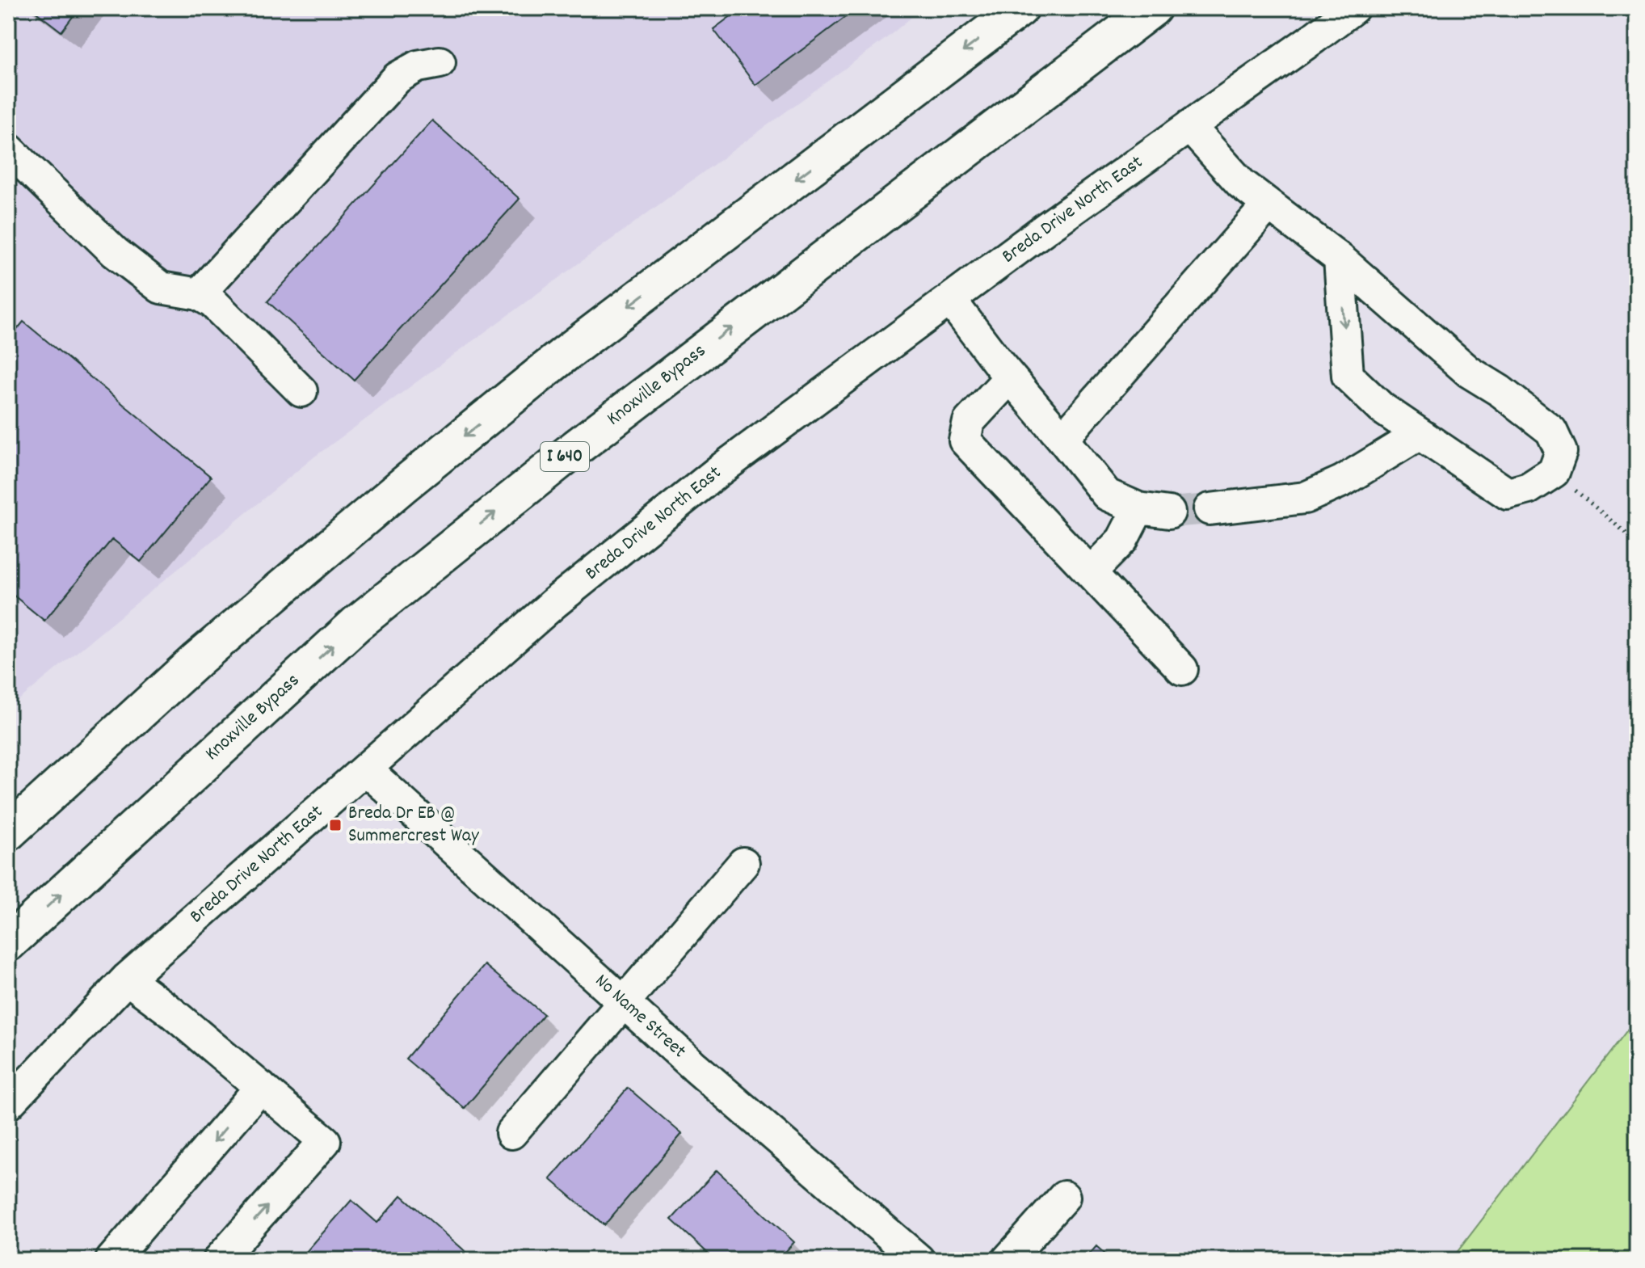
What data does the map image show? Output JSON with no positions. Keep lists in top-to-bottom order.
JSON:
{
  "streets": {
    "highway": ["Knoxville Bypass", "I 640"],
    "street": ["Breda Drive North East", "No Name Street"]
  },
  "crossings": [
    ["Breda Drive North East", "No Name Street"]
  ],
  "places": {
    "transit": ["Breda Dr EB @ Summercrest Way"]
  }
}
